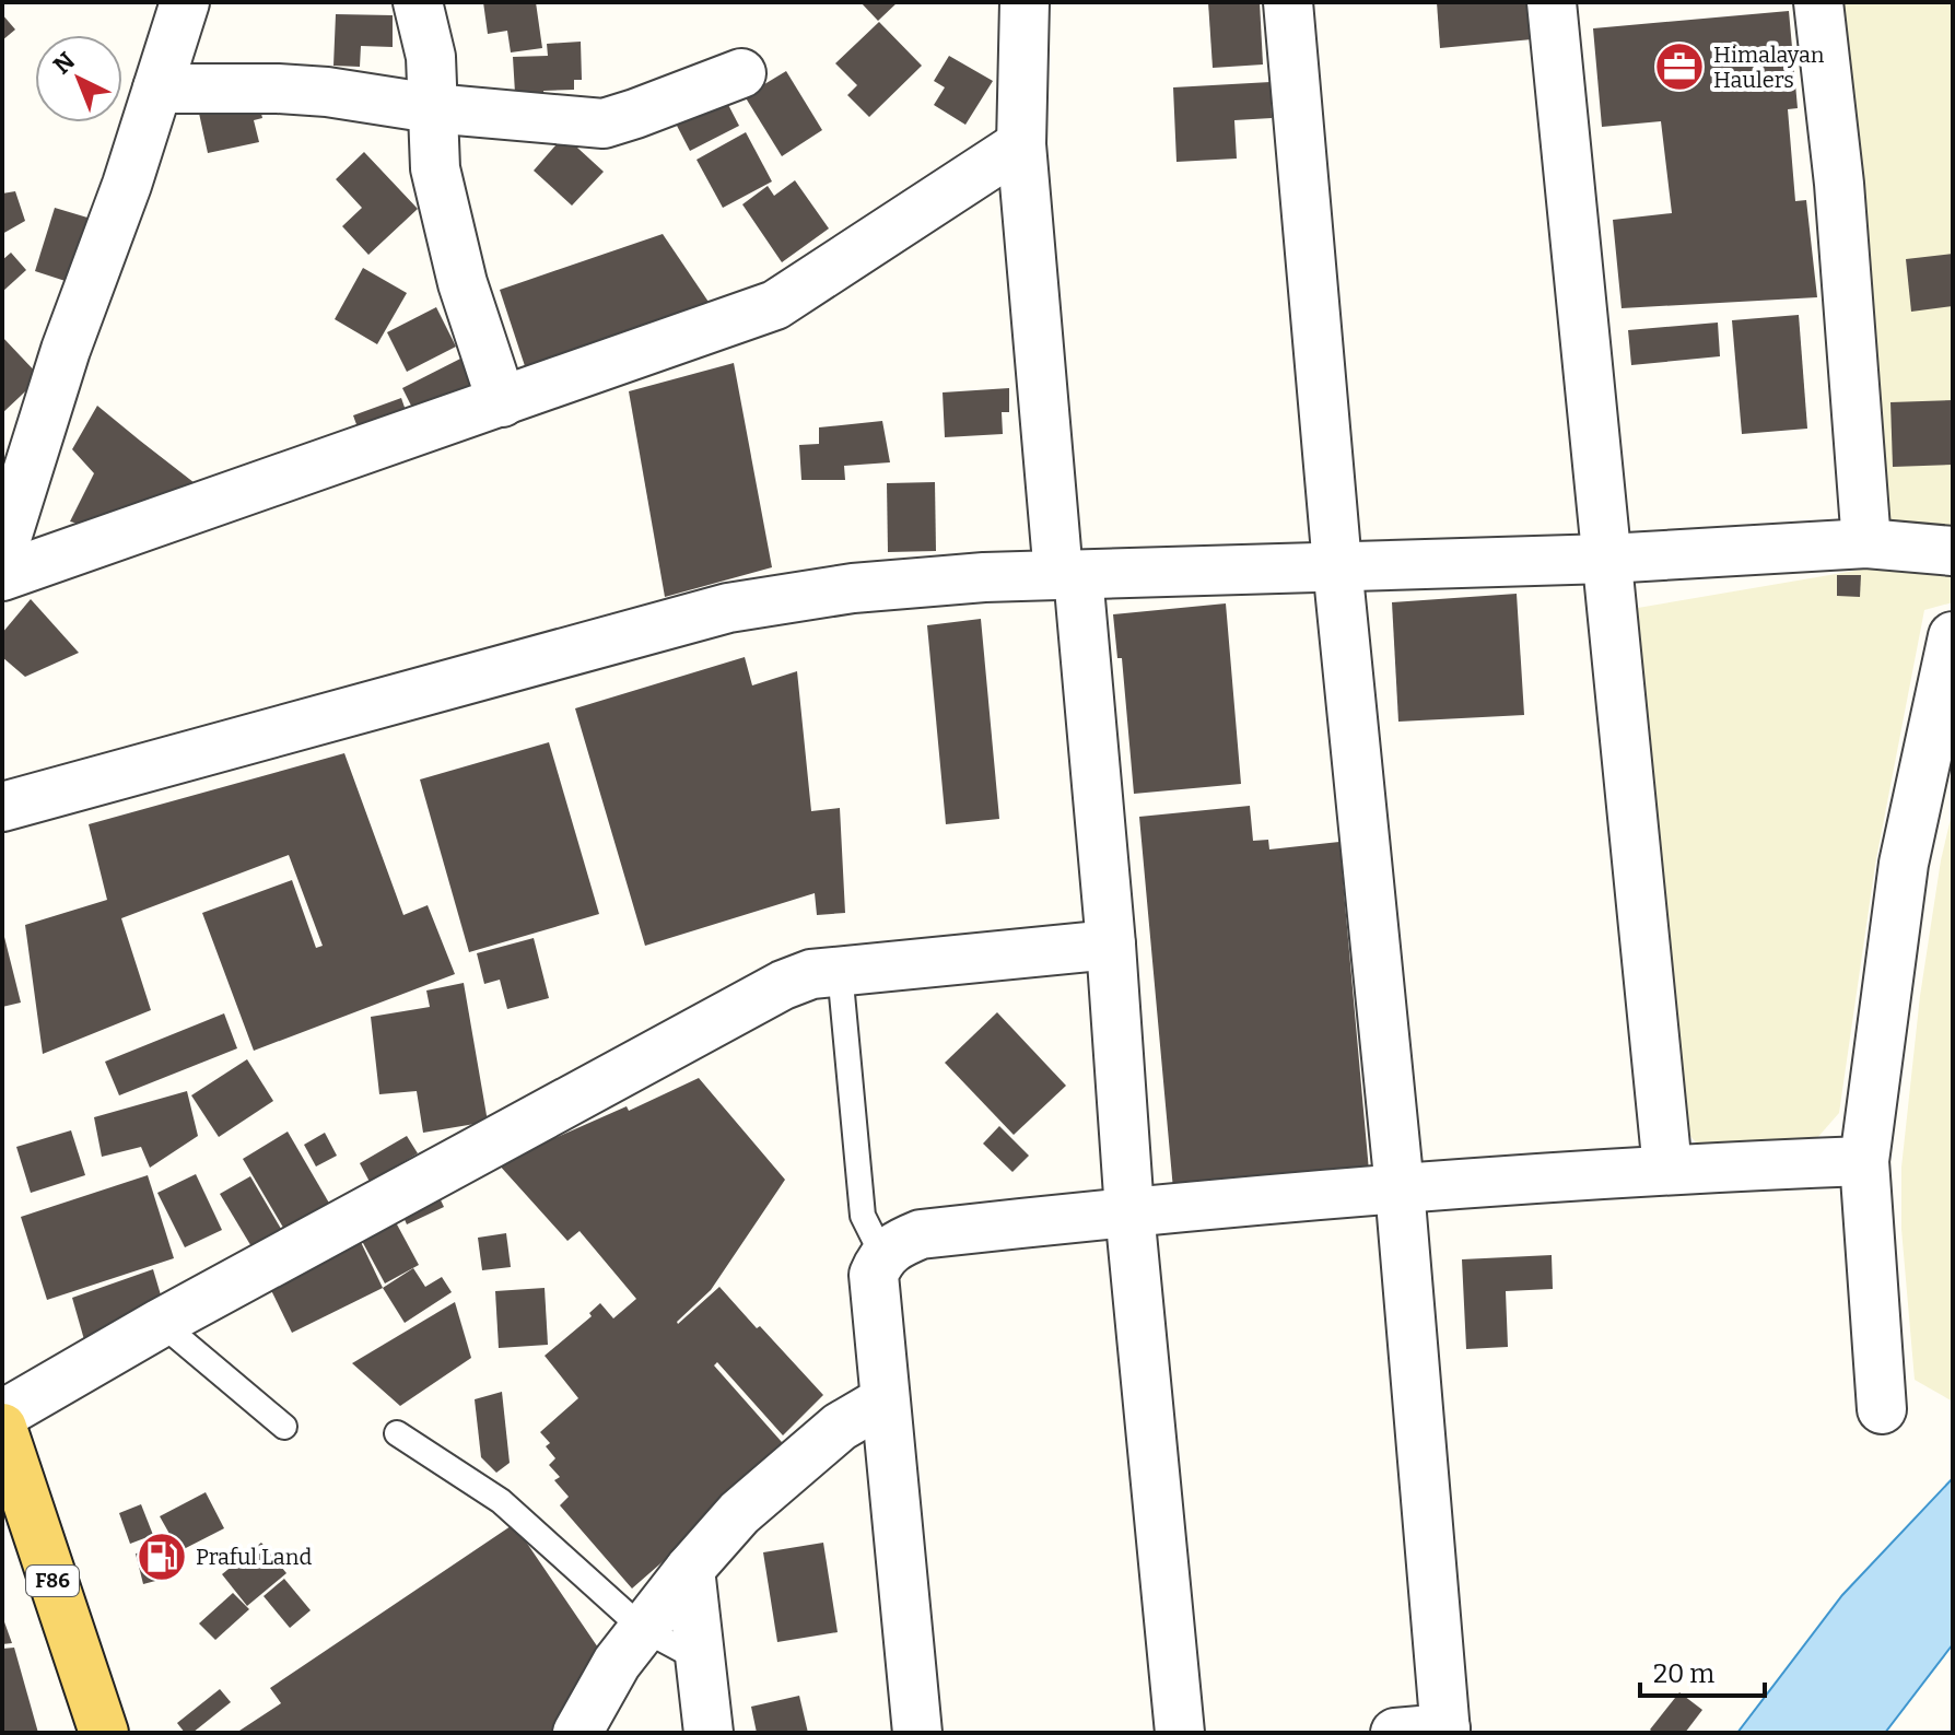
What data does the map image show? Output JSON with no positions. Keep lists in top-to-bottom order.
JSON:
{
  "streets": {
    "main road": ["F86"]
  },
  "places": {
    "office": ["Himalayan Haulers"],
    "fuel station": ["Praful Land"]
  },
  "scale_bar": "20 m",
  "north": "top left"
}
